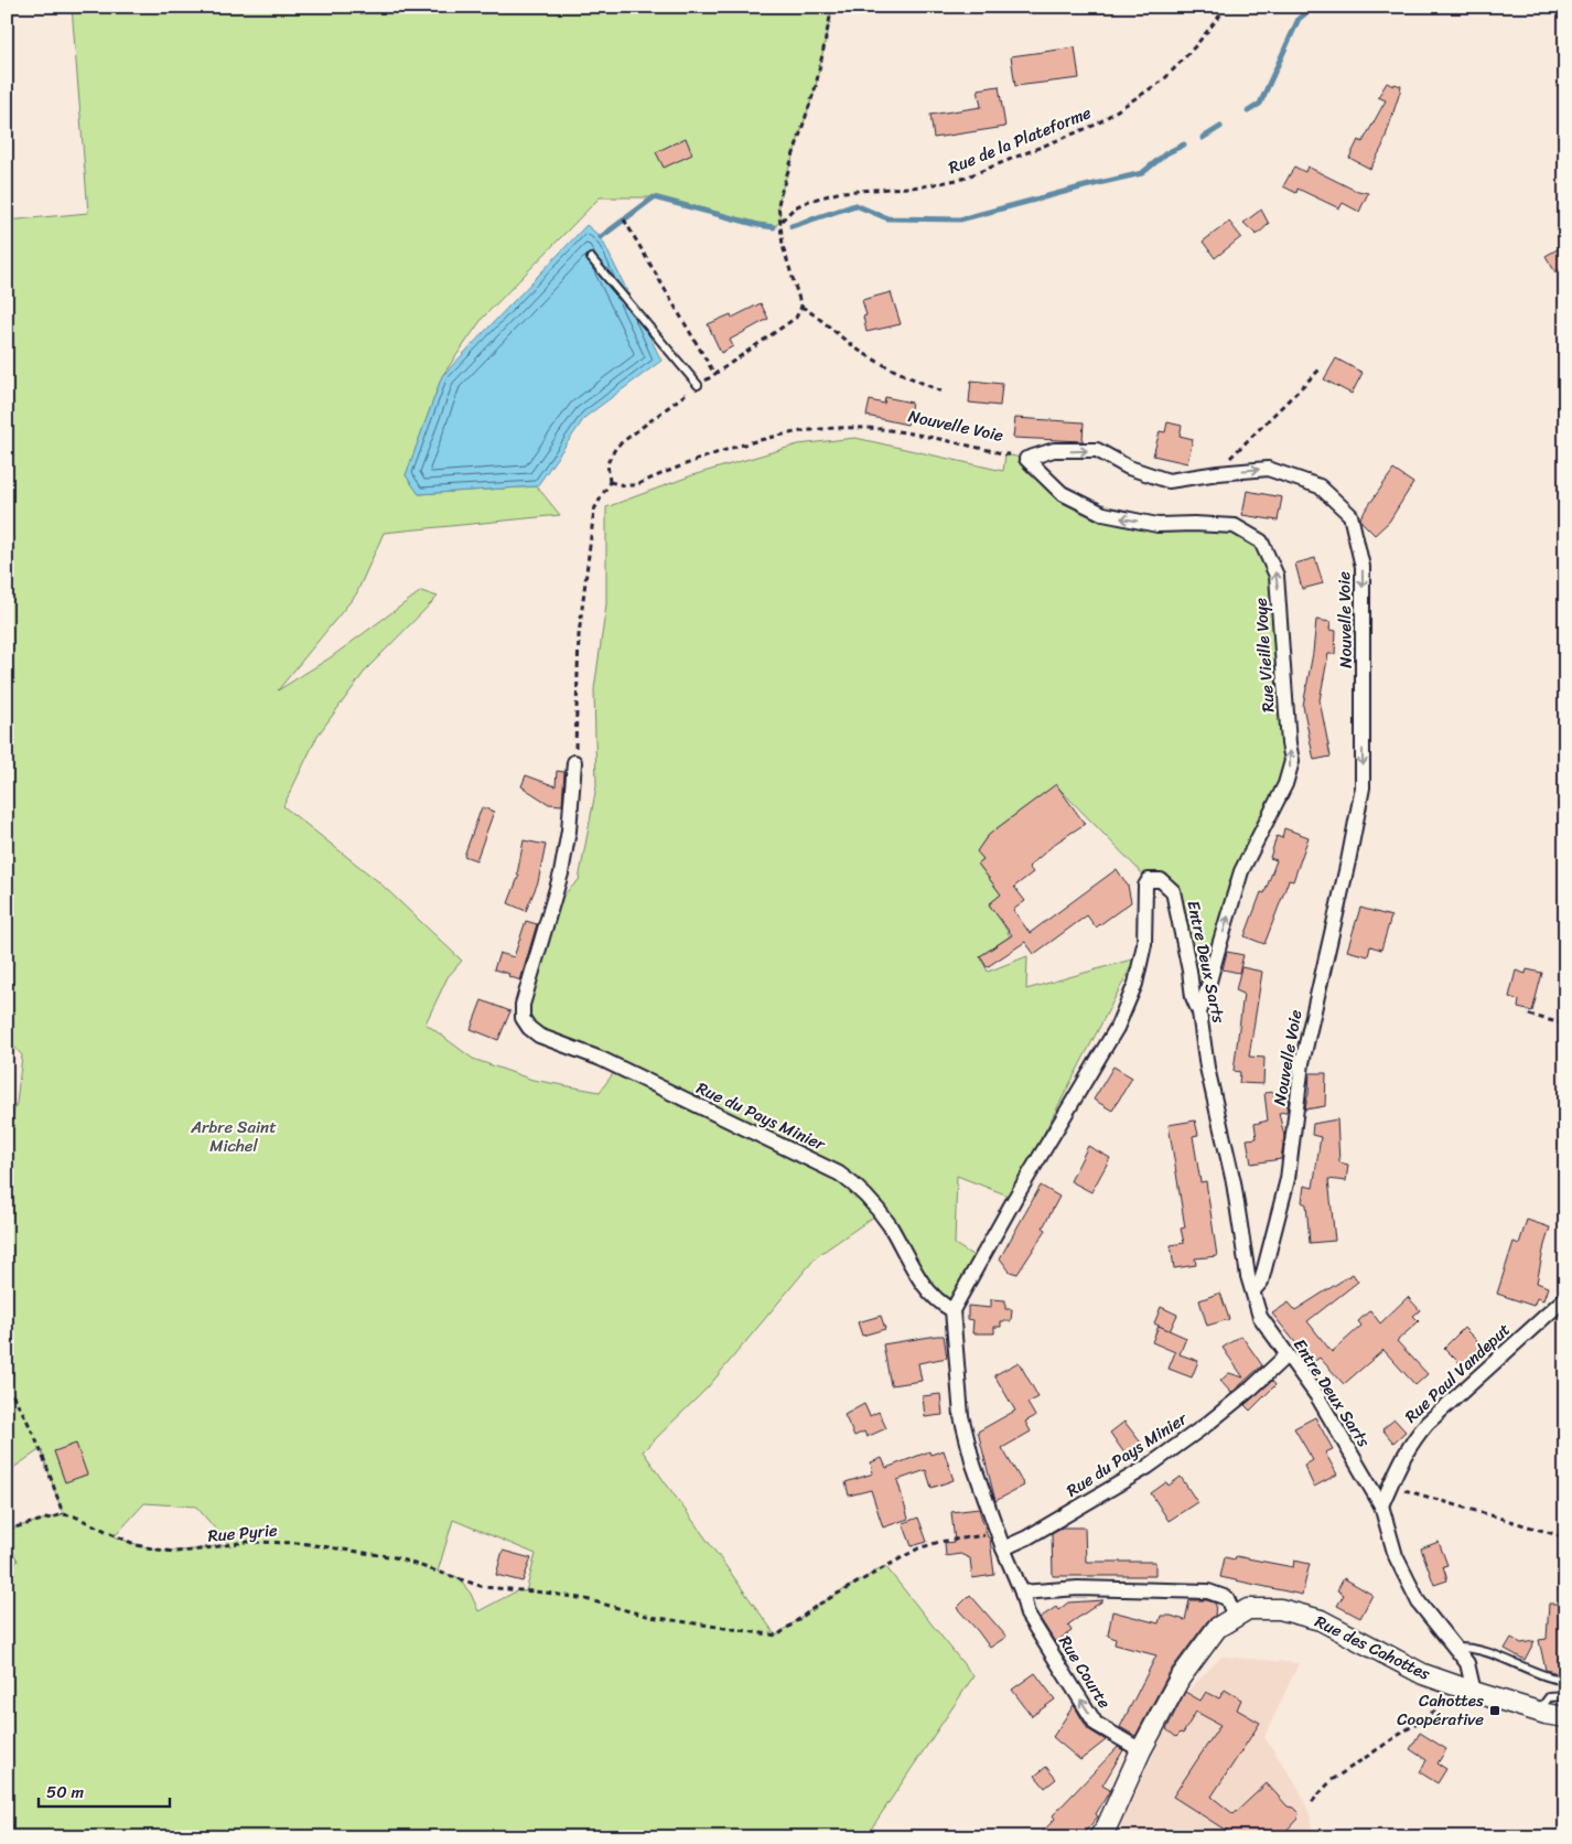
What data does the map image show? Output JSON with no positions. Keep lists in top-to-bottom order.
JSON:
{
  "streets": {
    "street": [
      "Nouvelle Voie",
      "Rue Vieille Voye",
      "Entre Deux Sarts",
      "Rue du Pays Minier",
      "Rue Paul Vandeput",
      "Rue des Cahottes",
      "Rue Courte"
    ],
    "path": ["Rue de la Plateforme", "Rue Pyrie"]
  },
  "crossings": [
    ["Nouvelle Voie", "Rue Vieille Voye"],
    ["Nouvelle Voie", "Entre Deux Sarts"],
    ["Rue Vieille Voye", "Entre Deux Sarts"],
    ["Entre Deux Sarts", "Rue du Pays Minier"],
    ["Entre Deux Sarts", "Rue Paul Vandeput"],
    ["Rue des Cahottes", "Rue Courte"]
  ],
  "one_way": ["Rue Courte"],
  "parks": ["Arbre Saint Michel"],
  "places": {
    "transit": ["Cahottes Coopérative"]
  },
  "scale_bar": "50 m"
}
